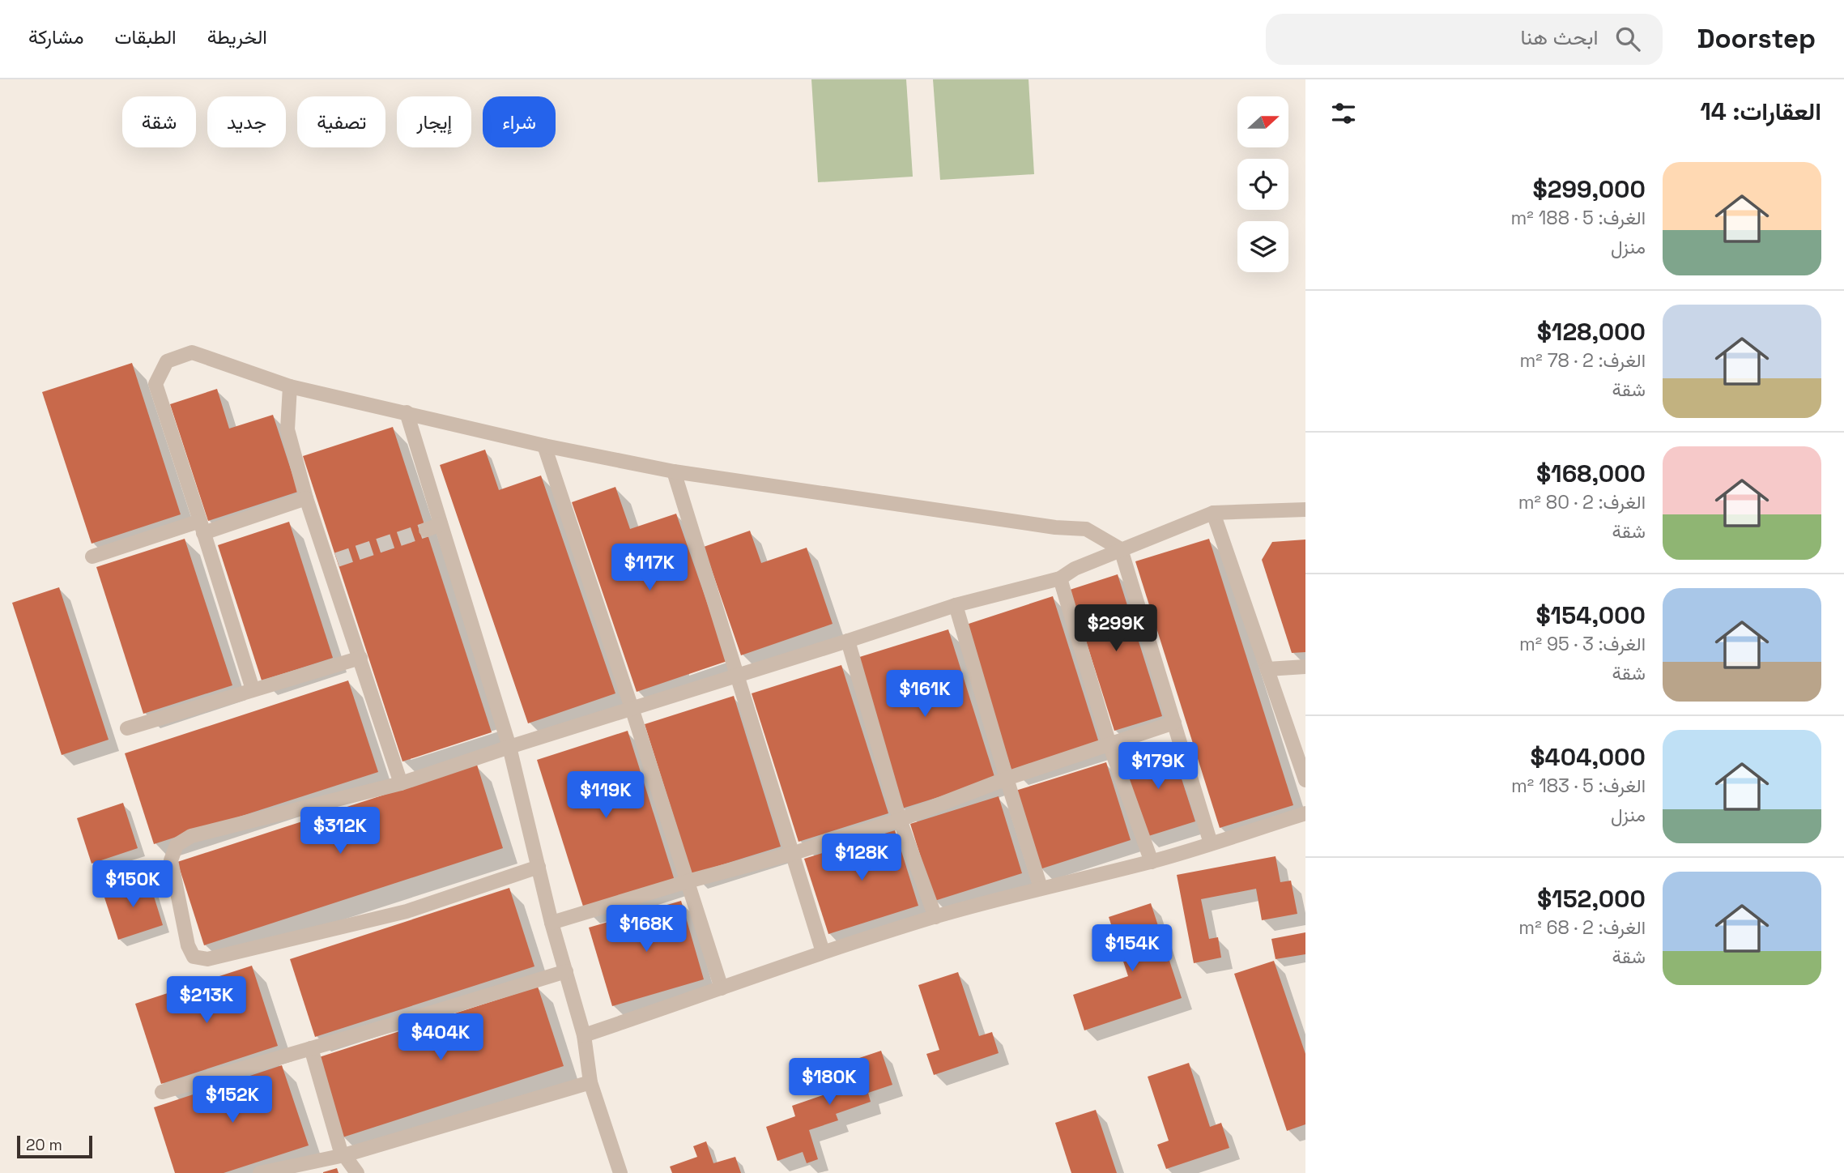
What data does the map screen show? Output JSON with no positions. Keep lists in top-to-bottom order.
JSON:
{
  "scale_bar": "20 m",
  "north": "right",
  "page": {
    "header": "Doorstep",
    "search": "ابحث هنا",
    "nav": ["الخريطة", "الطبقات", "مشاركة"],
    "heading": "العقارات: 14",
    "chip": [
      "شراء",
      "إيجار",
      "تصفية",
      "جديد",
      "شقة"
    ],
    "list": [
      {
        "name": "$299,000",
        "note": "الغرف: 5 · 188 m² · منزل"
      },
      {
        "name": "$128,000",
        "note": "الغرف: 2 · 78 m² · شقة"
      },
      {
        "name": "$168,000",
        "note": "الغرف: 2 · 80 m² · شقة"
      },
      {
        "name": "$154,000",
        "note": "الغرف: 3 · 95 m² · شقة"
      },
      {
        "name": "$404,000",
        "note": "الغرف: 5 · 183 m² · منزل"
      },
      {
        "name": "$152,000",
        "note": "الغرف: 2 · 68 m² · شقة"
      }
    ],
    "price": [
      "$117K",
      "$299K",
      "$161K",
      "$179K",
      "$119K",
      "$312K",
      "$128K",
      "$150K",
      "$168K",
      "$154K",
      "$213K",
      "$404K",
      "$180K",
      "$152K"
    ],
    "scale": "20 m"
  }
}
